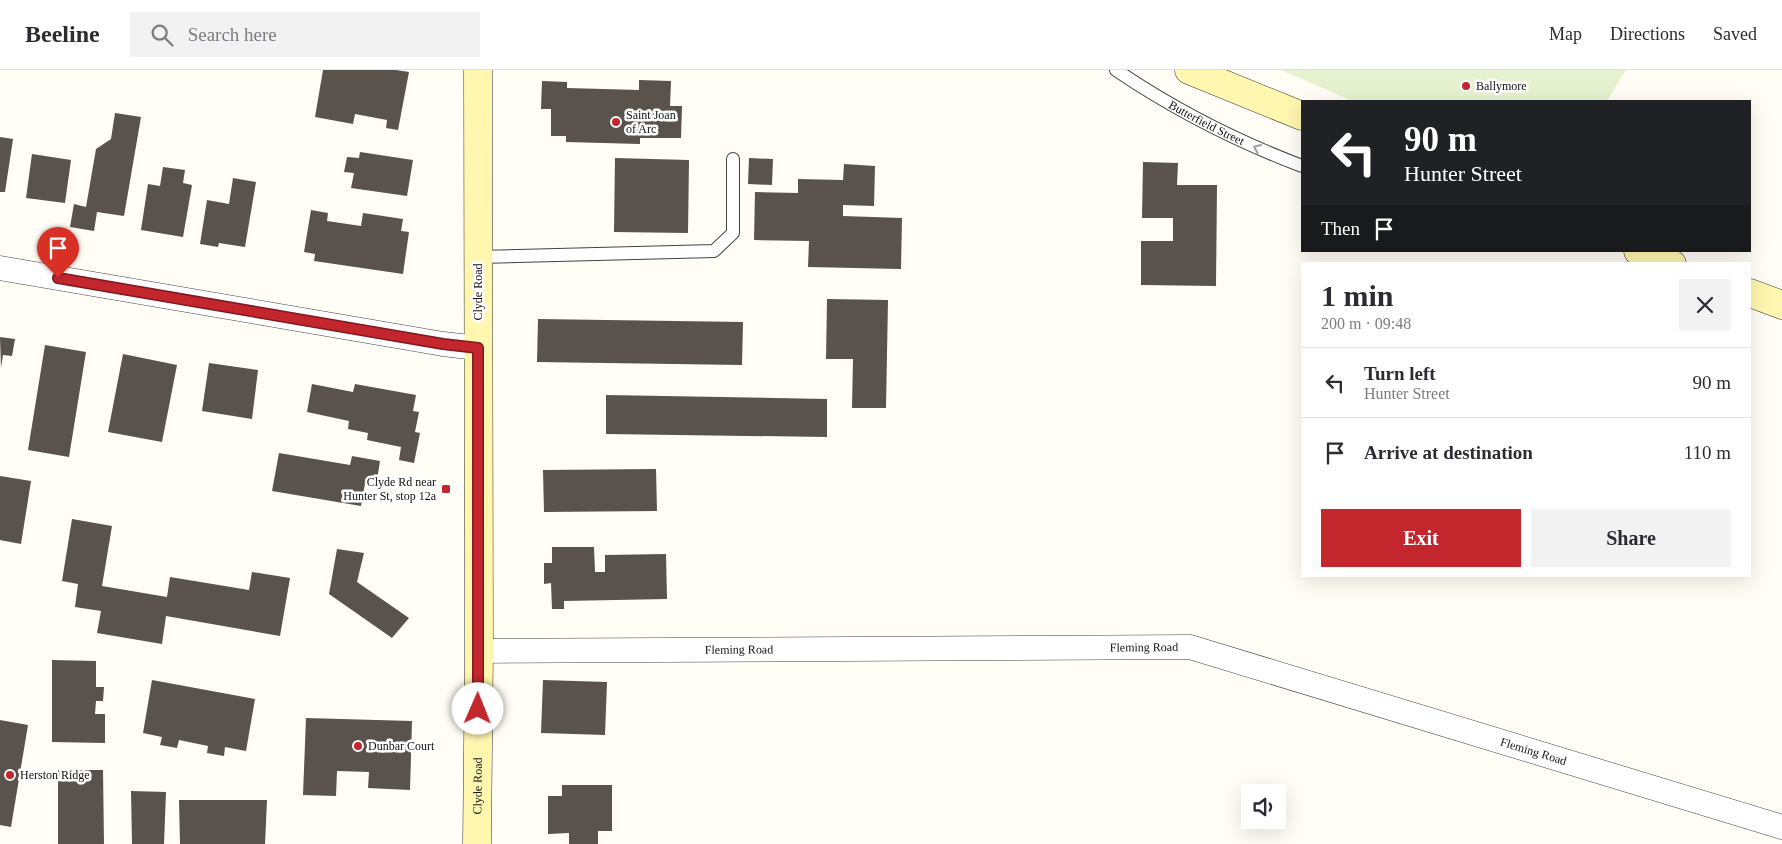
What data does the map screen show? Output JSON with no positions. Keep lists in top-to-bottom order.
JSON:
{
  "streets": {
    "street": ["Clyde Road", "Fleming Road"],
    "lane": ["Butterfield Street"]
  },
  "crossings": [
    ["Clyde Road", "Fleming Road"]
  ],
  "one_way": ["Butterfield Street"],
  "places": {
    "other": [
      "Ballymore",
      "Saint Joan of Arc",
      "Dunbar Court",
      "Herston Ridge"
    ],
    "transit": ["Clyde Rd near Hunter St, stop 12a"]
  },
  "page": {
    "header": "Beeline",
    "search": "Search here",
    "nav": ["Map", "Directions", "Saved"],
    "turn": ["90 m", "Hunter Street"],
    "then": "Then",
    "heading": ["1 min", "200 m · 09:48"],
    "list": [
      {
        "name": "Turn left",
        "note": "Hunter Street",
        "value": "90 m"
      },
      {
        "name": "Arrive at destination",
        "value": "110 m"
      }
    ],
    "buttons": ["Exit", "Share"]
  }
}
